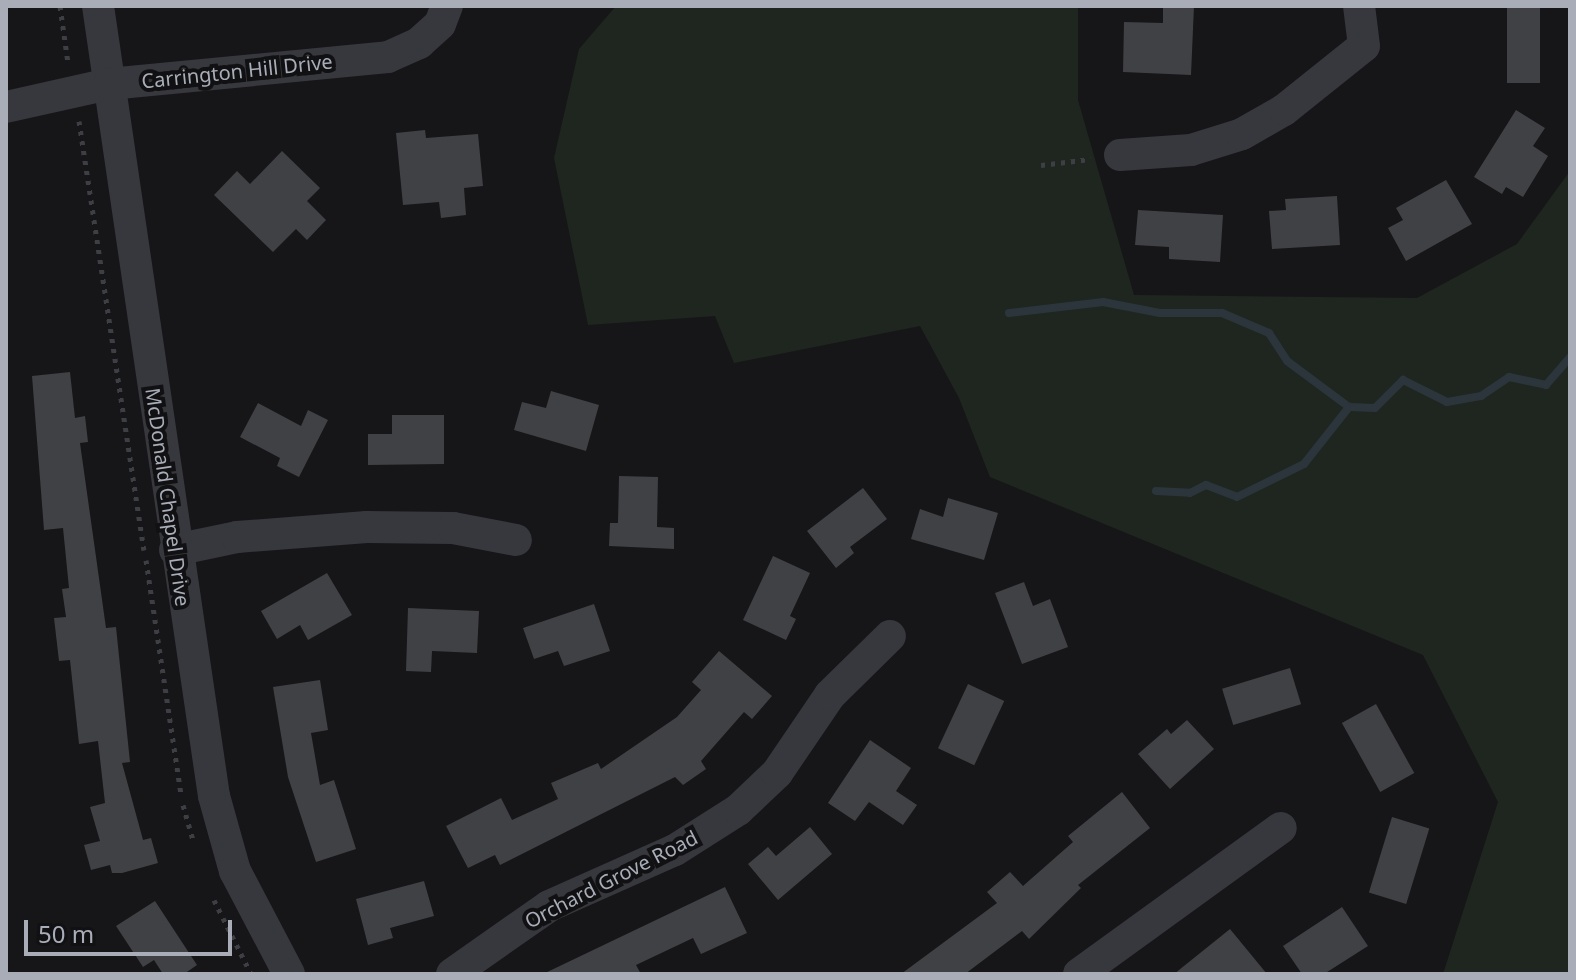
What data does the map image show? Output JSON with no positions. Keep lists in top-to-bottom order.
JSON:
{
  "streets": {
    "street": ["Carrington Hill Drive", "McDonald Chapel Drive", "Orchard Grove Road"]
  },
  "crossings": [
    ["Carrington Hill Drive", "McDonald Chapel Drive"]
  ],
  "scale_bar": "50 m"
}
